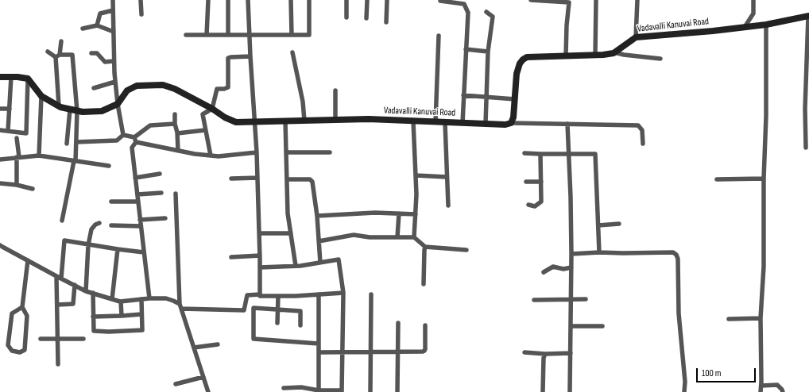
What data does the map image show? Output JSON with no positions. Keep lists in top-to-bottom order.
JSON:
{
  "streets": {
    "street": ["Vadavalli Kanuvai Road"]
  },
  "scale_bar": "100 m"
}
